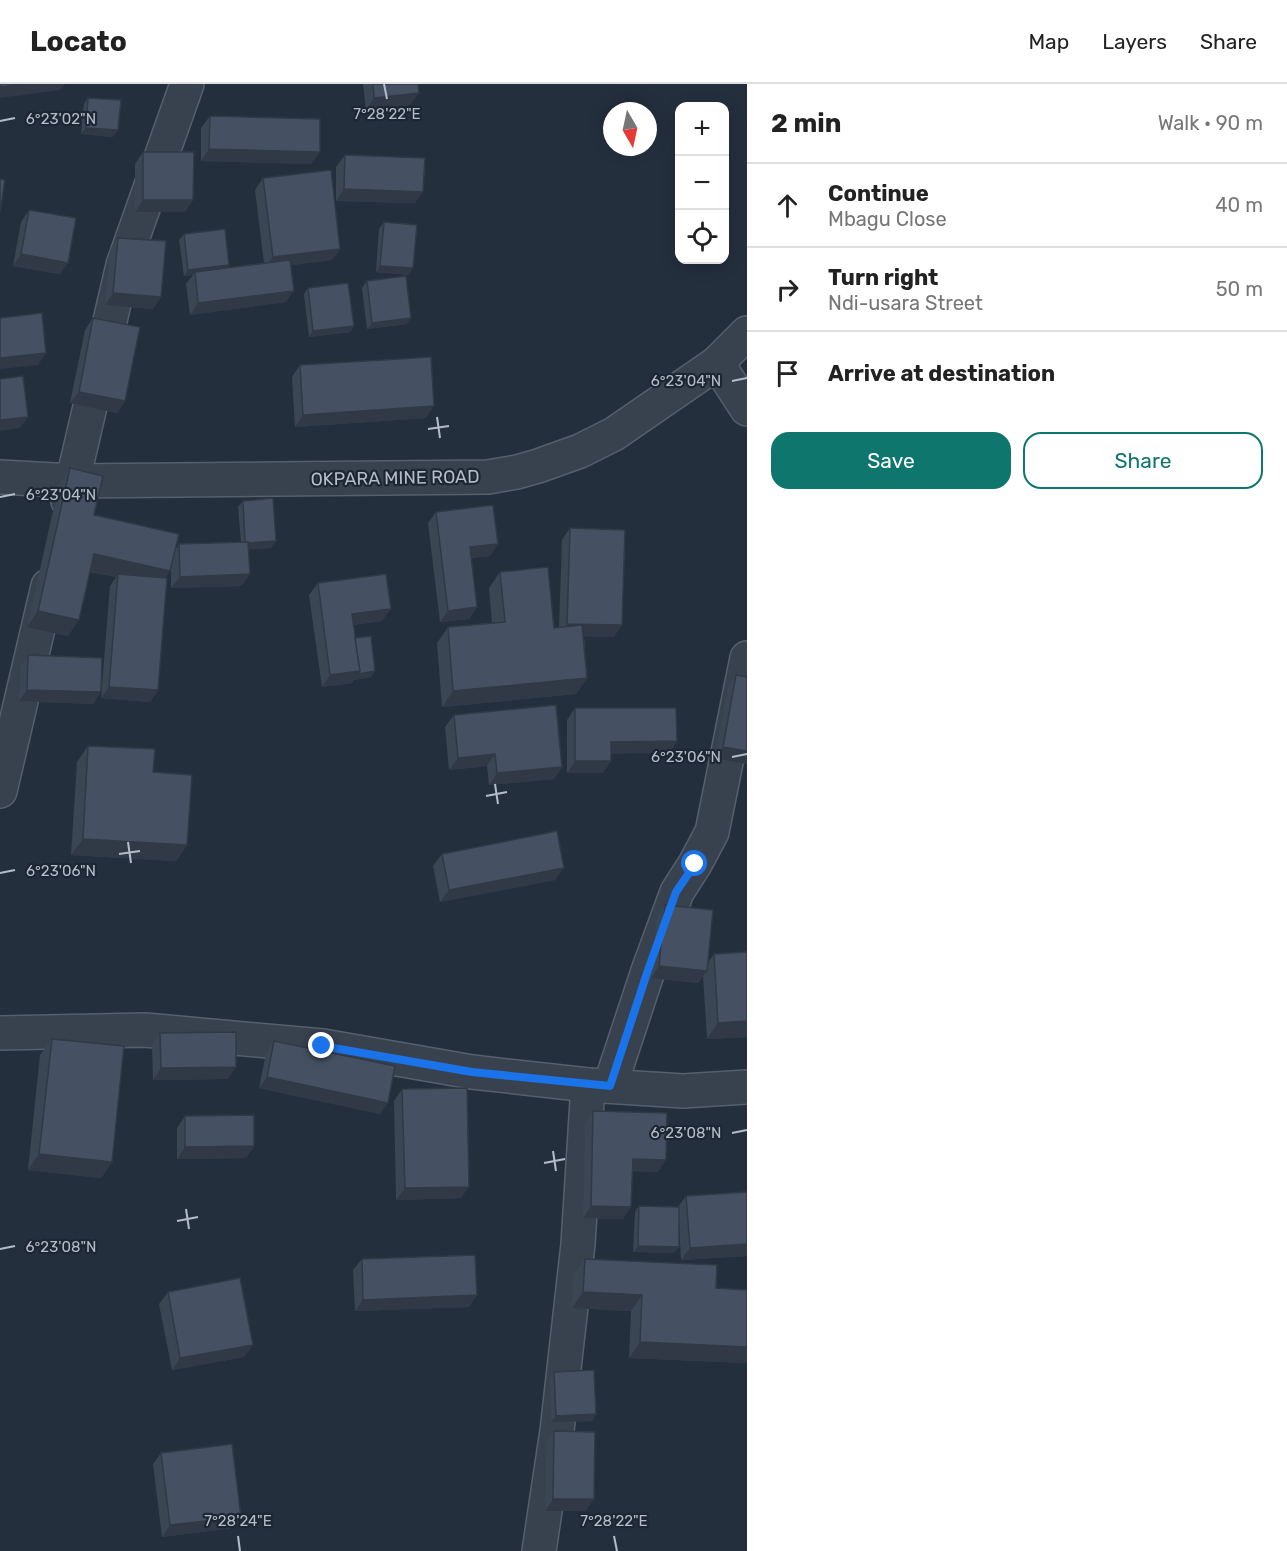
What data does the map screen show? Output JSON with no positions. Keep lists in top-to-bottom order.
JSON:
{
  "streets": {
    "street": ["OKPARA MINE ROAD"]
  },
  "north": "bottom",
  "page": {
    "header": "Locato",
    "nav": ["Map", "Layers", "Share"],
    "heading": ["2 min", "Walk · 90 m"],
    "map_buttons": ["+", "−"],
    "list": [
      ["Continue", "Mbagu Close", "40 m"],
      ["Turn right", "Ndi-usara Street", "50 m"],
      "Arrive at destination"
    ],
    "buttons": ["Save", "Share"]
  },
  "coordinates": [
    "7°28'22\"E",
    "6°23'02\"N",
    "6°23'04\"N",
    "6°23'06\"N",
    "6°23'08\"N",
    "7°28'24\"E"
  ]
}
